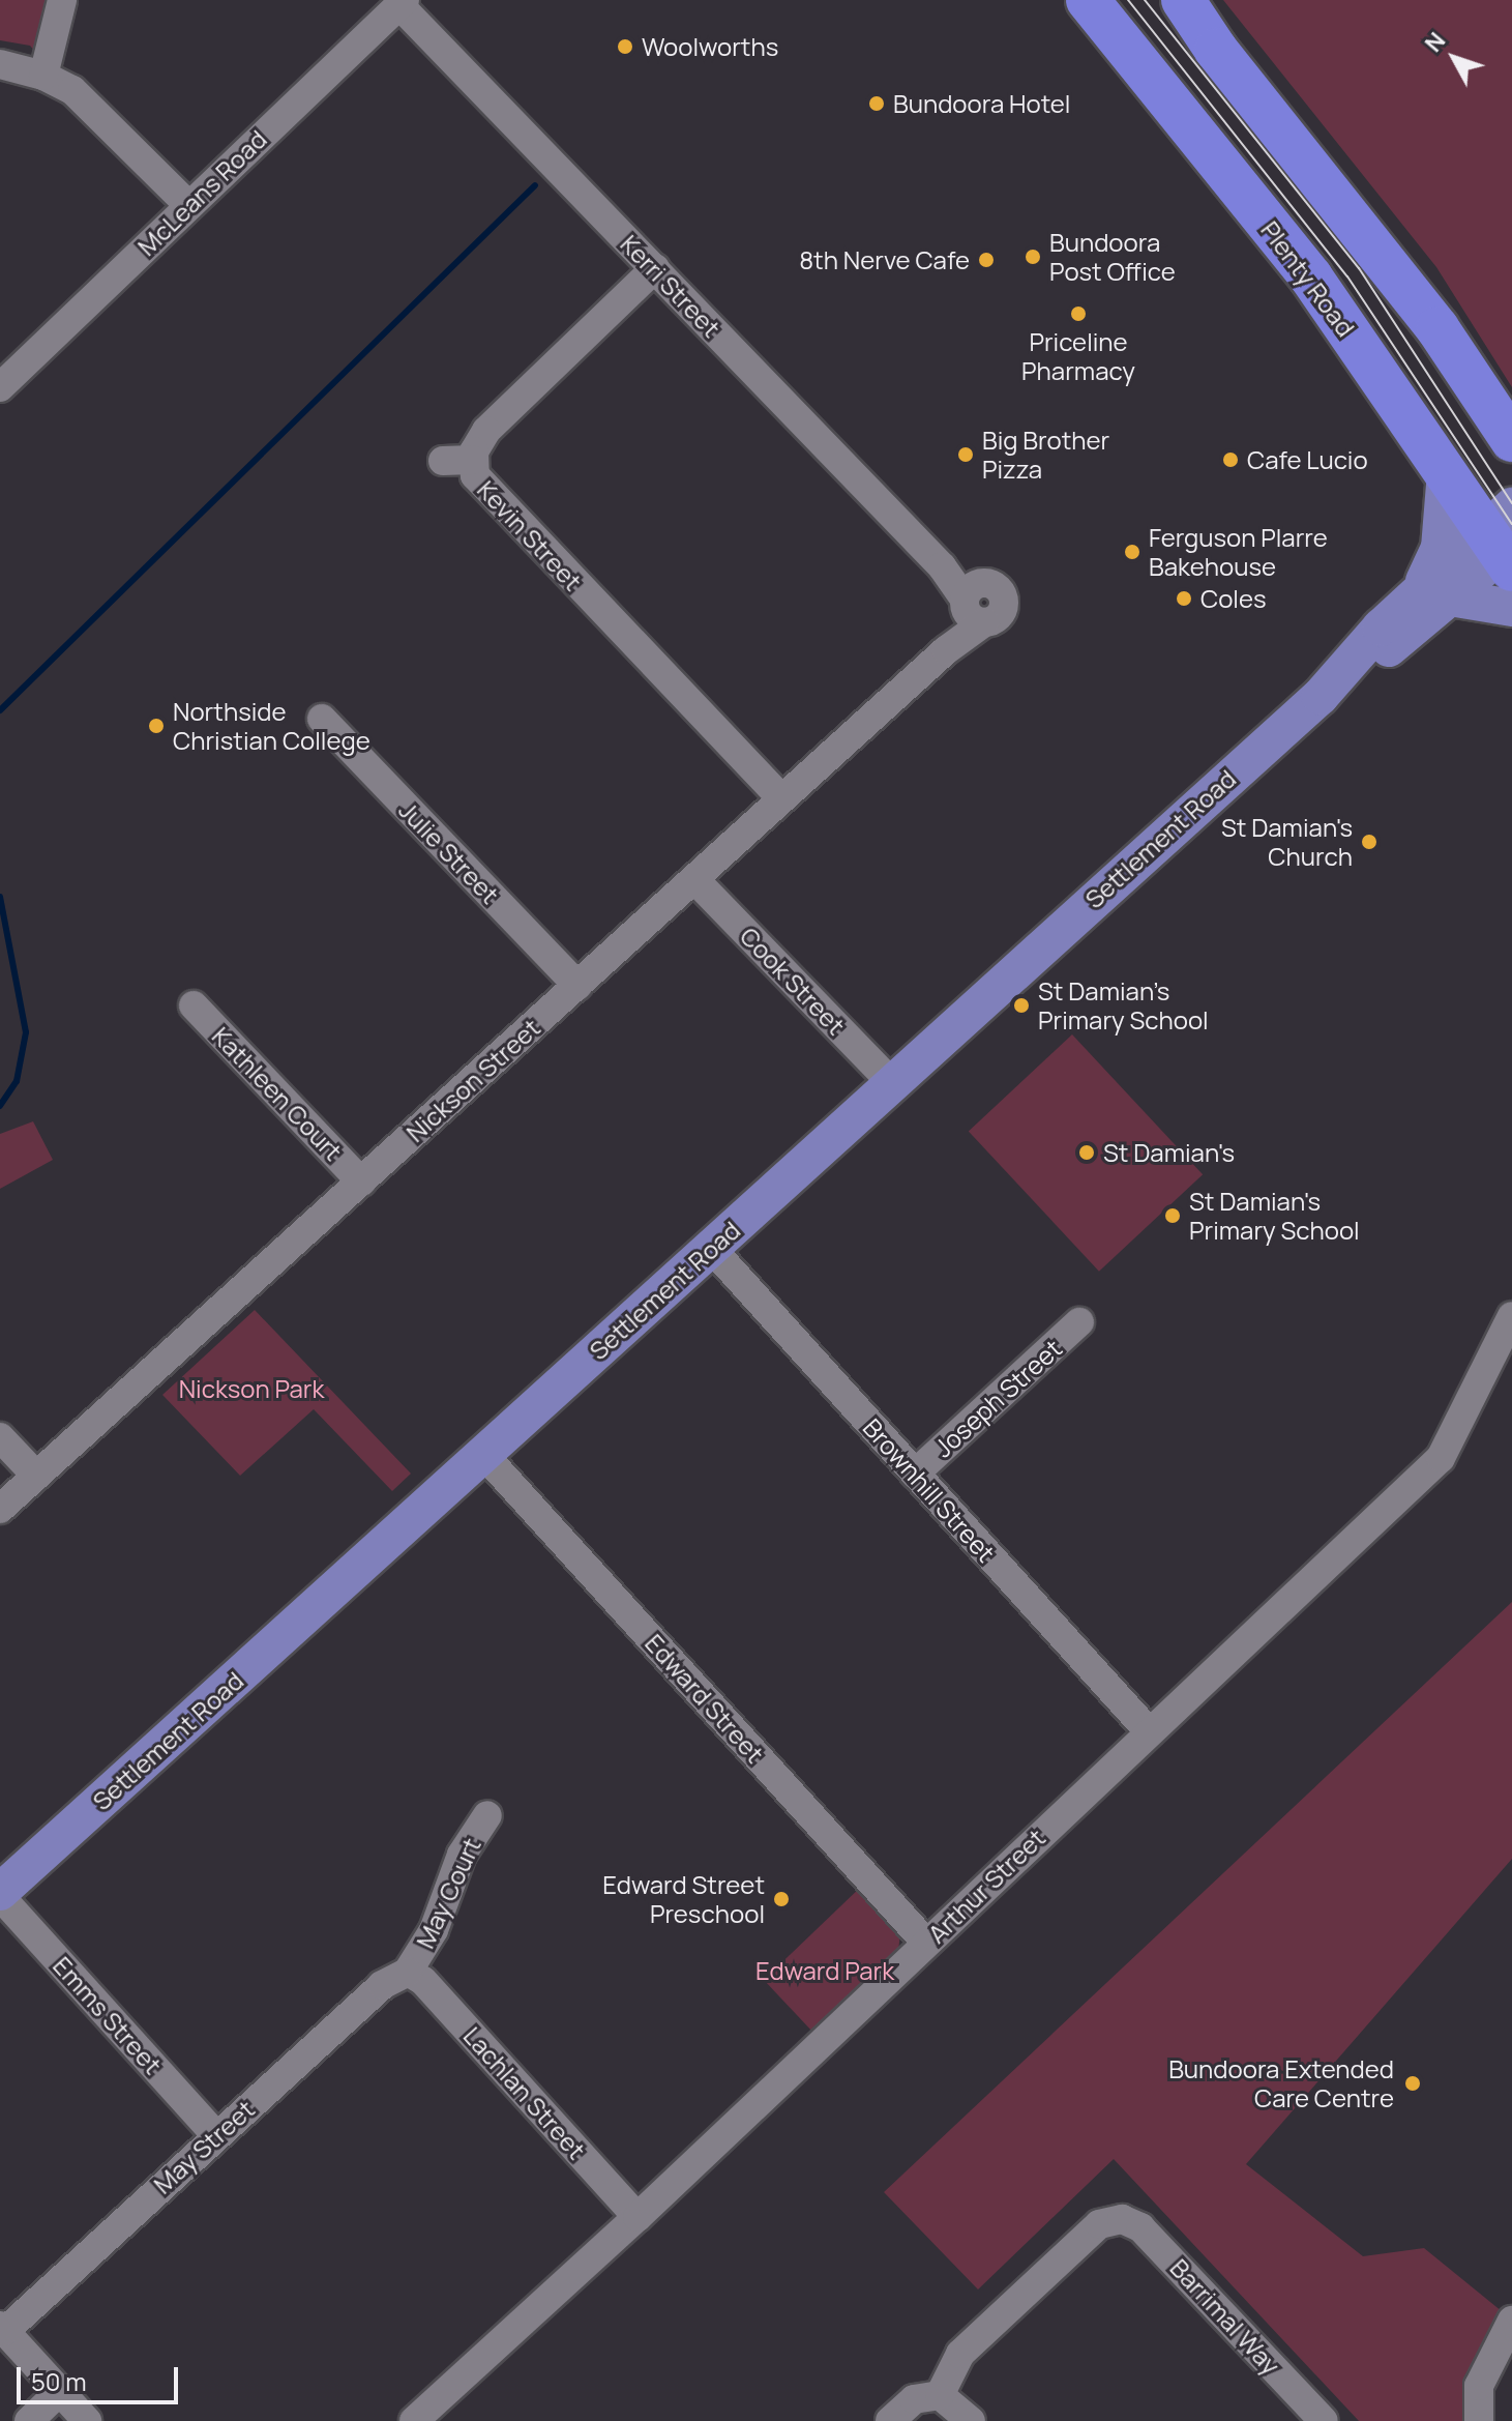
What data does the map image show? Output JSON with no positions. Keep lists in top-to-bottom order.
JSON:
{
  "streets": {
    "highway": ["Plenty Road"],
    "main road": ["Settlement Road"],
    "street": [
      "McLeans Road",
      "Kerri Street",
      "Kevin Street",
      "Julie Street",
      "Cook Street",
      "Nickson Street",
      "Kathleen Court",
      "Joseph Street",
      "Brownhill Street",
      "Edward Street",
      "Arthur Street",
      "May Court",
      "Emms Street",
      "Lachlan Street",
      "May Street",
      "Barrimal Way"
    ]
  },
  "crossings": [
    ["McLeans Road", "Kerri Street"],
    ["Plenty Road", "Settlement Road"],
    ["Kerri Street", "Kevin Street"],
    ["Kerri Street", "Nickson Street"],
    ["Kevin Street", "Nickson Street"],
    ["Settlement Road", "Cook Street"],
    ["Settlement Road", "Brownhill Street"],
    ["Settlement Road", "Edward Street"],
    ["Settlement Road", "Emms Street"],
    ["Julie Street", "Nickson Street"],
    ["Cook Street", "Nickson Street"],
    ["Nickson Street", "Kathleen Court"],
    ["Joseph Street", "Brownhill Street"],
    ["Brownhill Street", "Arthur Street"],
    ["Edward Street", "Arthur Street"],
    ["Arthur Street", "Lachlan Street"],
    ["May Court", "Lachlan Street"],
    ["May Court", "May Street"],
    ["Emms Street", "May Street"],
    ["Lachlan Street", "May Street"]
  ],
  "parks": ["Nickson Park", "Edward Park"],
  "places": [
    "Woolworths",
    "Bundoora Hotel",
    "Bundoora Post Office",
    "8th Nerve Cafe",
    "Priceline Pharmacy",
    "Big Brother Pizza",
    "Cafe Lucio",
    "Ferguson Plarre Bakehouse",
    "Coles",
    "Northside Christian College",
    "St Damian's Church",
    "St Damian’s Primary School",
    "St Damian's",
    "St Damian's Primary School",
    "Edward Street Preschool",
    "Bundoora Extended Care Centre"
  ],
  "scale_bar": "50 m",
  "north": "top left"
}
